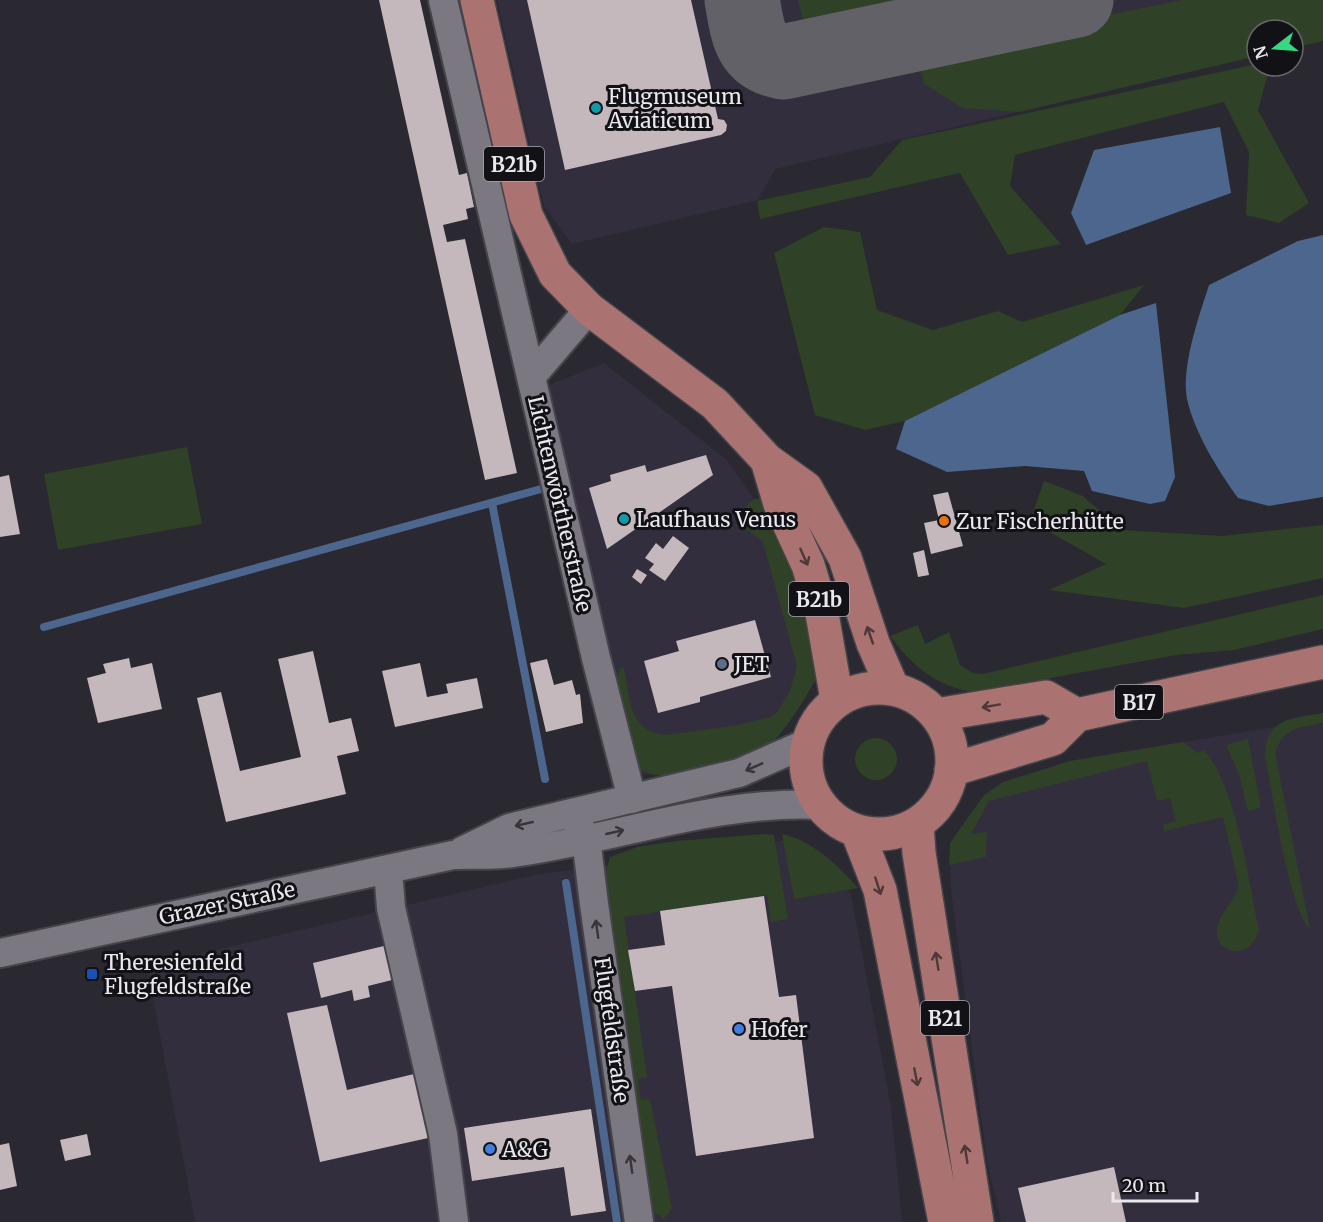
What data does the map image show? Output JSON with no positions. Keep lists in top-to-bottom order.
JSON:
{
  "streets": {
    "main road": ["B21b", "B17", "B21"],
    "street": ["Lichtenwörtherstraße", "Grazer Straße", "Flugfeldstraße"]
  },
  "crossings": [
    ["B21b", "Lichtenwörtherstraße"],
    ["B21b", "B21"]
  ],
  "places": {
    "other": [
      "Flugmuseum Aviaticum",
      "Laufhaus Venus",
      "Zur Fischerhütte",
      "JET",
      "Hofer",
      "A&G"
    ],
    "transit": ["Theresienfeld Flugfeldstraße"]
  },
  "scale_bar": "20 m",
  "north": "left"
}
